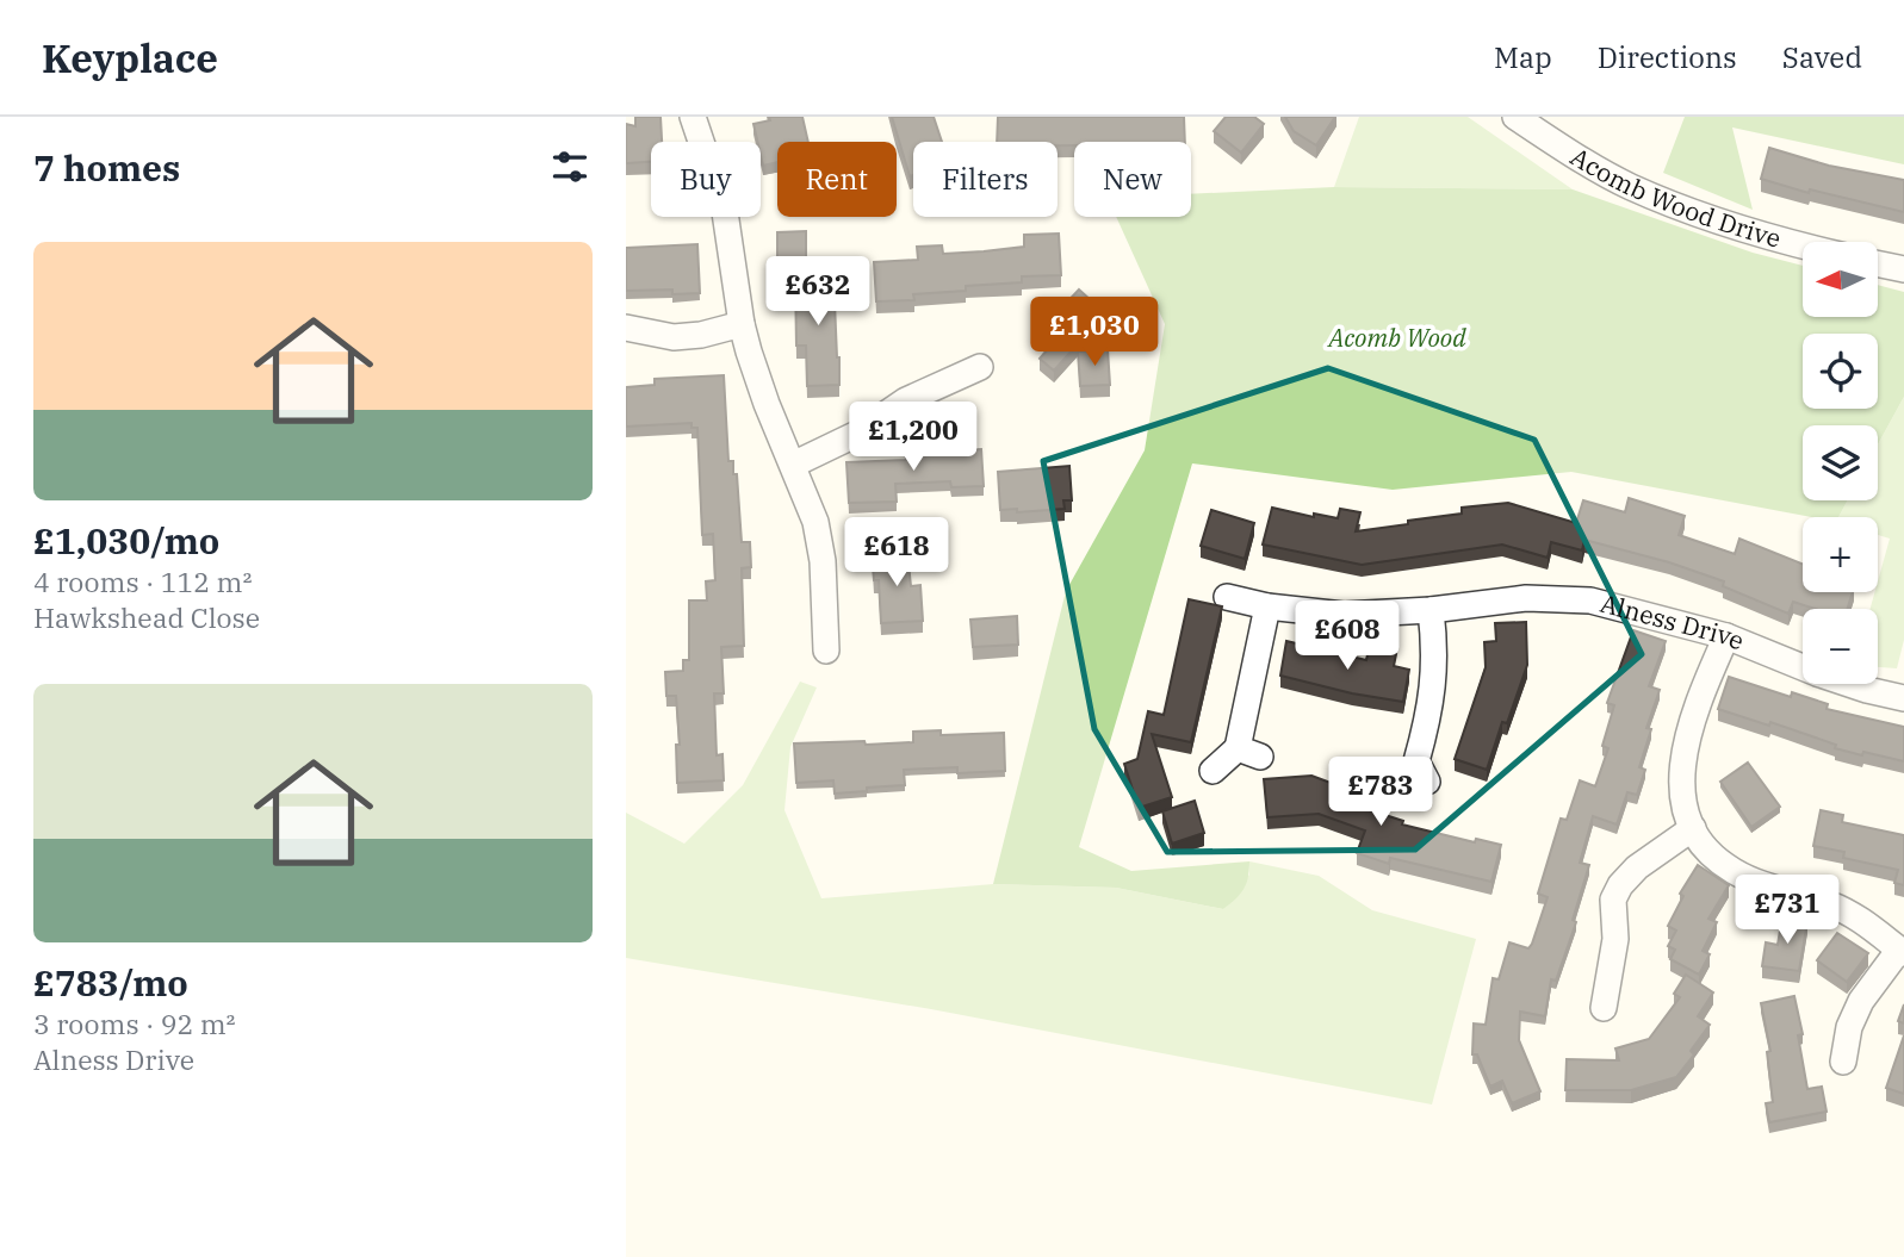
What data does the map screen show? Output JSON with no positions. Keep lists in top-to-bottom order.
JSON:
{
  "streets": {
    "street": ["Acomb Wood Drive", "Alness Drive"]
  },
  "parks": ["Acomb Wood"],
  "north": "left",
  "page": {
    "header": "Keyplace",
    "nav": ["Map", "Directions", "Saved"],
    "heading": "7 homes",
    "chip": [
      "Buy",
      "Rent",
      "Filters",
      "New"
    ],
    "list": [
      {
        "name": "£1,030/mo",
        "note": "4 rooms · 112 m² · Hawkshead Close"
      },
      {
        "name": "£783/mo",
        "note": "3 rooms · 92 m² · Alness Drive"
      }
    ],
    "map_buttons": ["+", "−"],
    "price": [
      "£632",
      "£1,030",
      "£1,200",
      "£618",
      "£608",
      "£783",
      "£731"
    ]
  }
}
